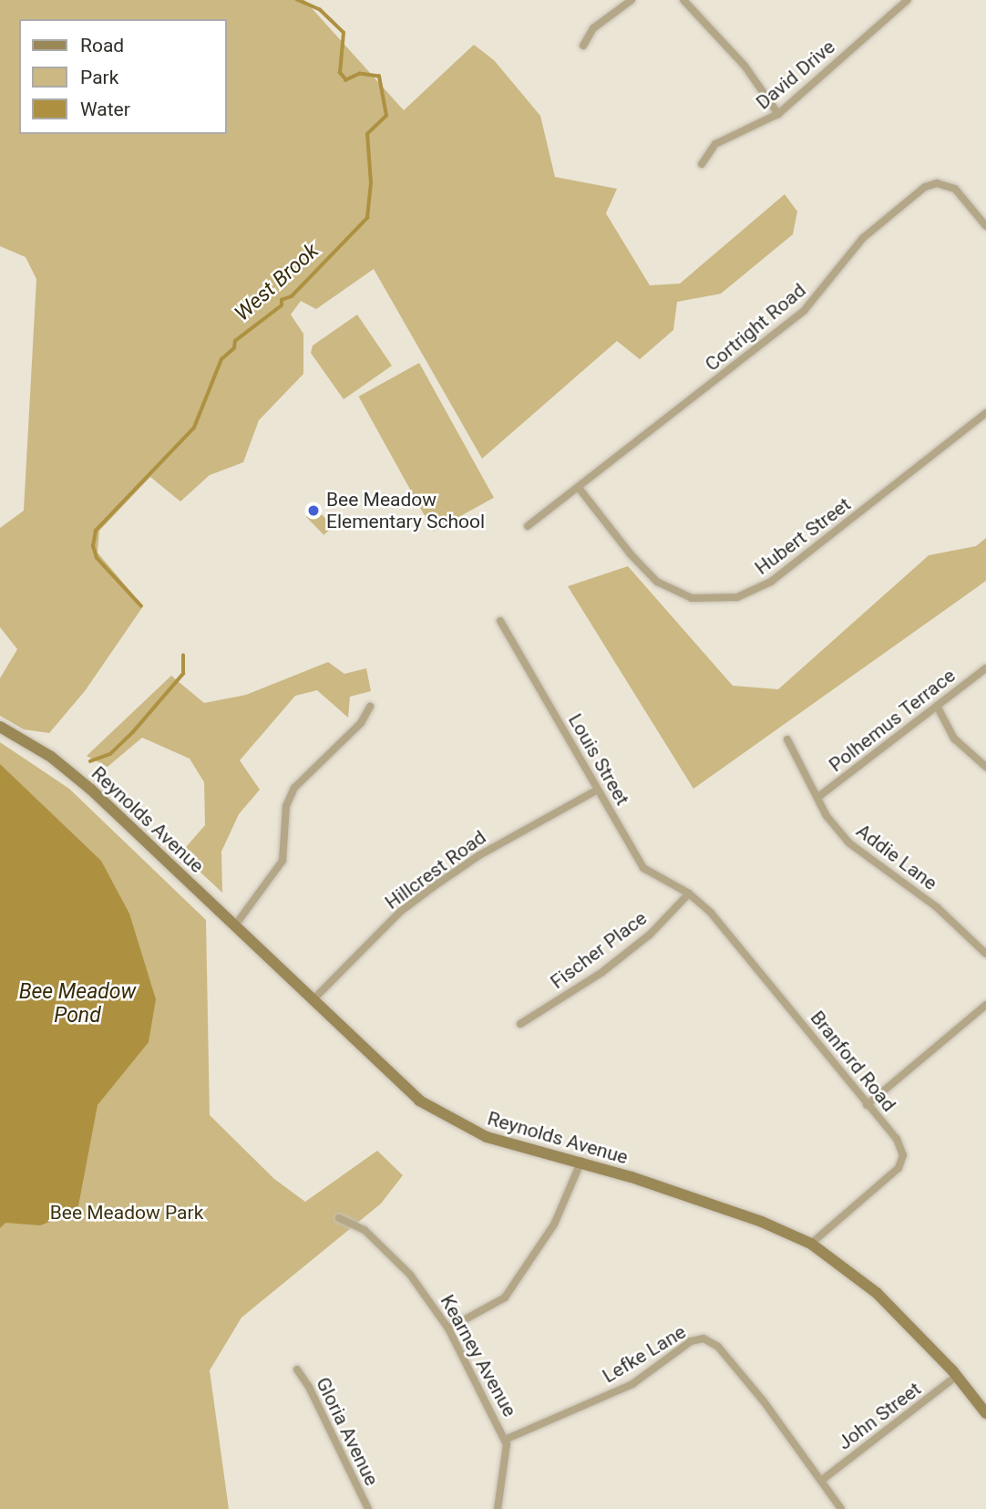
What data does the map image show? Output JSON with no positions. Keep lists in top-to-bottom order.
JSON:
{
  "streets": {
    "street": [
      "David Drive",
      "Cortright Road",
      "Hubert Street",
      "Polhemus Terrace",
      "Louis Street",
      "Reynolds Avenue",
      "Addie Lane",
      "Hillcrest Road",
      "Fischer Place",
      "Branford Road",
      "Lefke Lane",
      "Kearney Avenue",
      "John Street",
      "Gloria Avenue"
    ]
  },
  "crossings": [
    ["Cortright Road", "Hubert Street"],
    ["Polhemus Terrace", "Addie Lane"],
    ["Louis Street", "Hillcrest Road"],
    ["Louis Street", "Fischer Place"],
    ["Louis Street", "Branford Road"],
    ["Reynolds Avenue", "Hillcrest Road"],
    ["Reynolds Avenue", "Branford Road"],
    ["Reynolds Avenue", "John Street"],
    ["Fischer Place", "Branford Road"],
    ["Lefke Lane", "Kearney Avenue"],
    ["Lefke Lane", "John Street"]
  ],
  "water": ["West Brook", "Bee Meadow Pond"],
  "parks": ["Bee Meadow Park"],
  "places": ["Bee Meadow Elementary School"],
  "legend": ["Road", "Park", "Water"]
}
